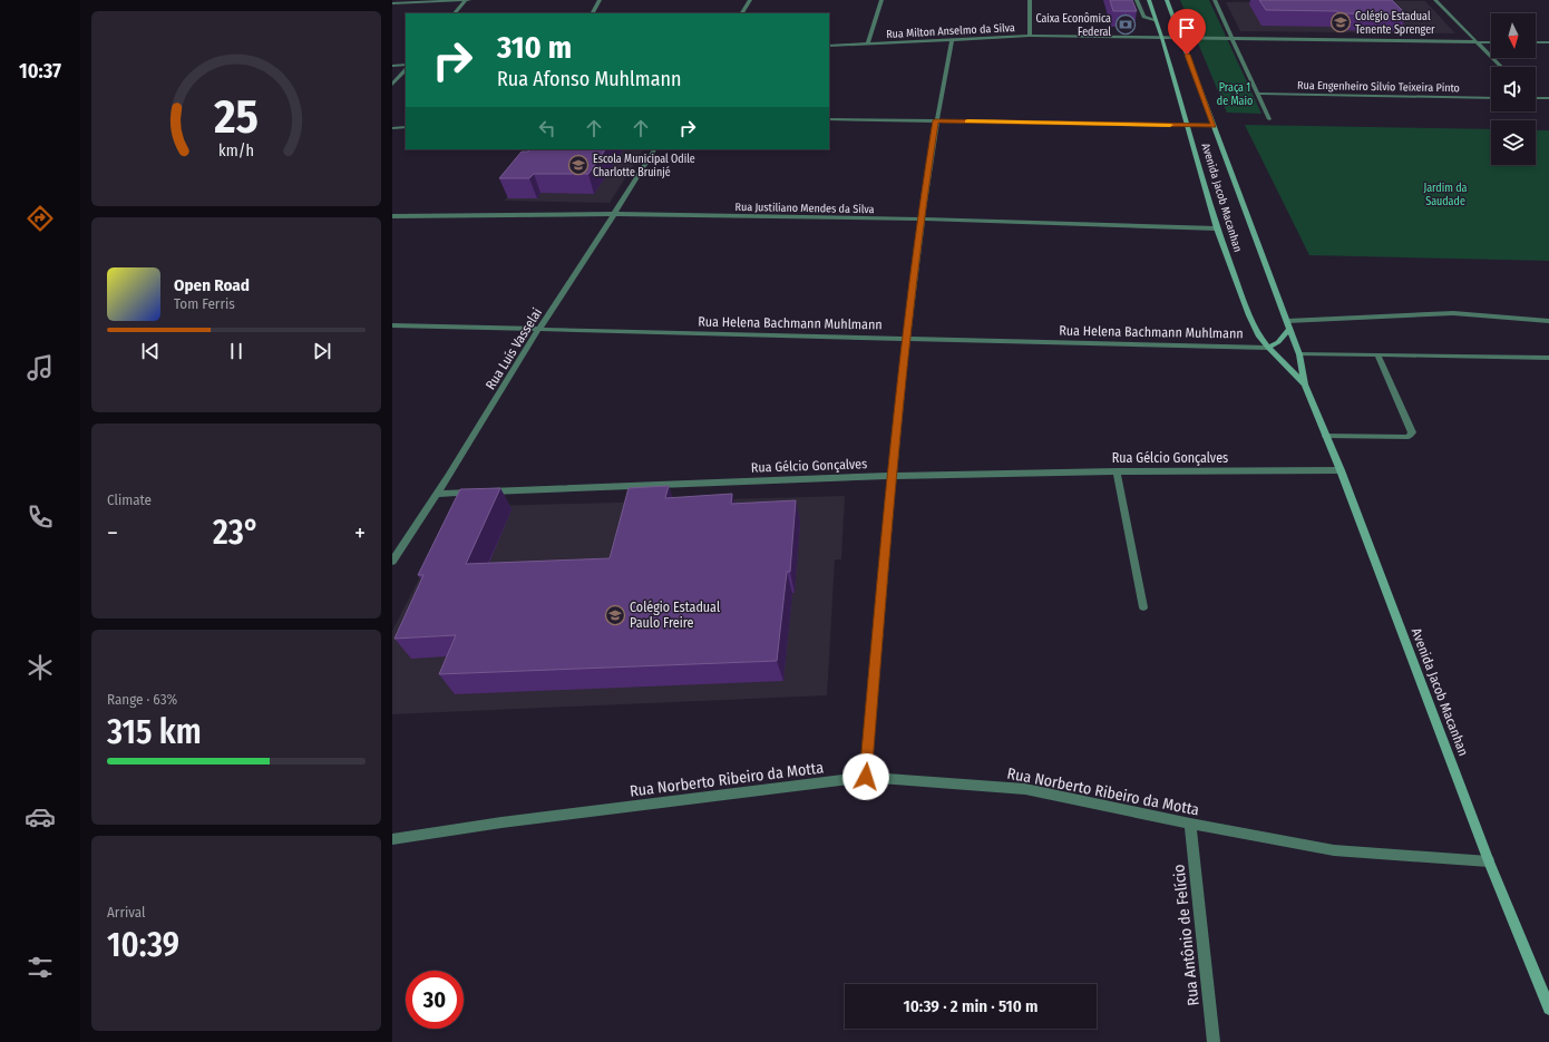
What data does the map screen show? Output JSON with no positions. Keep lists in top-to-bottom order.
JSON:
{
  "streets": {
    "main road": ["Avenida Jacob Macanhan"],
    "street": [
      "Rua Milton Anselmo da Silva",
      "Rua Engenheiro Silvio Teixeira Pinto",
      "Rua Justiliano Mendes da Silva",
      "Rua Helena Bachmann Muhlmann",
      "Rua Luís Vasselai",
      "Rua Gélcio Gonçalves",
      "Rua Norberto Ribeiro da Motta",
      "Rua Antônio de Felício"
    ]
  },
  "crossings": [
    ["Rua Milton Anselmo da Silva", "Avenida Jacob Macanhan"],
    ["Avenida Jacob Macanhan", "Rua Justiliano Mendes da Silva"],
    ["Avenida Jacob Macanhan", "Rua Helena Bachmann Muhlmann"],
    ["Avenida Jacob Macanhan", "Rua Gélcio Gonçalves"],
    ["Avenida Jacob Macanhan", "Rua Norberto Ribeiro da Motta"],
    ["Rua Justiliano Mendes da Silva", "Rua Luís Vasselai"],
    ["Rua Helena Bachmann Muhlmann", "Rua Luís Vasselai"],
    ["Rua Luís Vasselai", "Rua Gélcio Gonçalves"],
    ["Rua Norberto Ribeiro da Motta", "Rua Antônio de Felício"]
  ],
  "parks": ["Praça 1 de Maio", "Jardim da Saudade"],
  "places": {
    "school or university": ["Colégio Estadual Tenente Sprenger", "Escola Municipal Odile Charlotte Bruinjé", "Colégio Estadual Paulo Freire"],
    "bank": ["Caixa Econômica Federal"]
  },
  "north": "bottom",
  "page": {
    "tabs": "10:37",
    "turn": ["310 m", "Rua Afonso Muhlmann"],
    "song": ["Open Road", "Tom Ferris"],
    "tile": [
      "Climate",
      ["Range · 63%", "315 km"],
      ["Arrival", "10:39"]
    ],
    "heat": ["−", "23°", "+"],
    "limit": "30",
    "trip": "10:39 · 2 min · 510 m",
    "gauge": ["25", "km/h"]
  }
}
